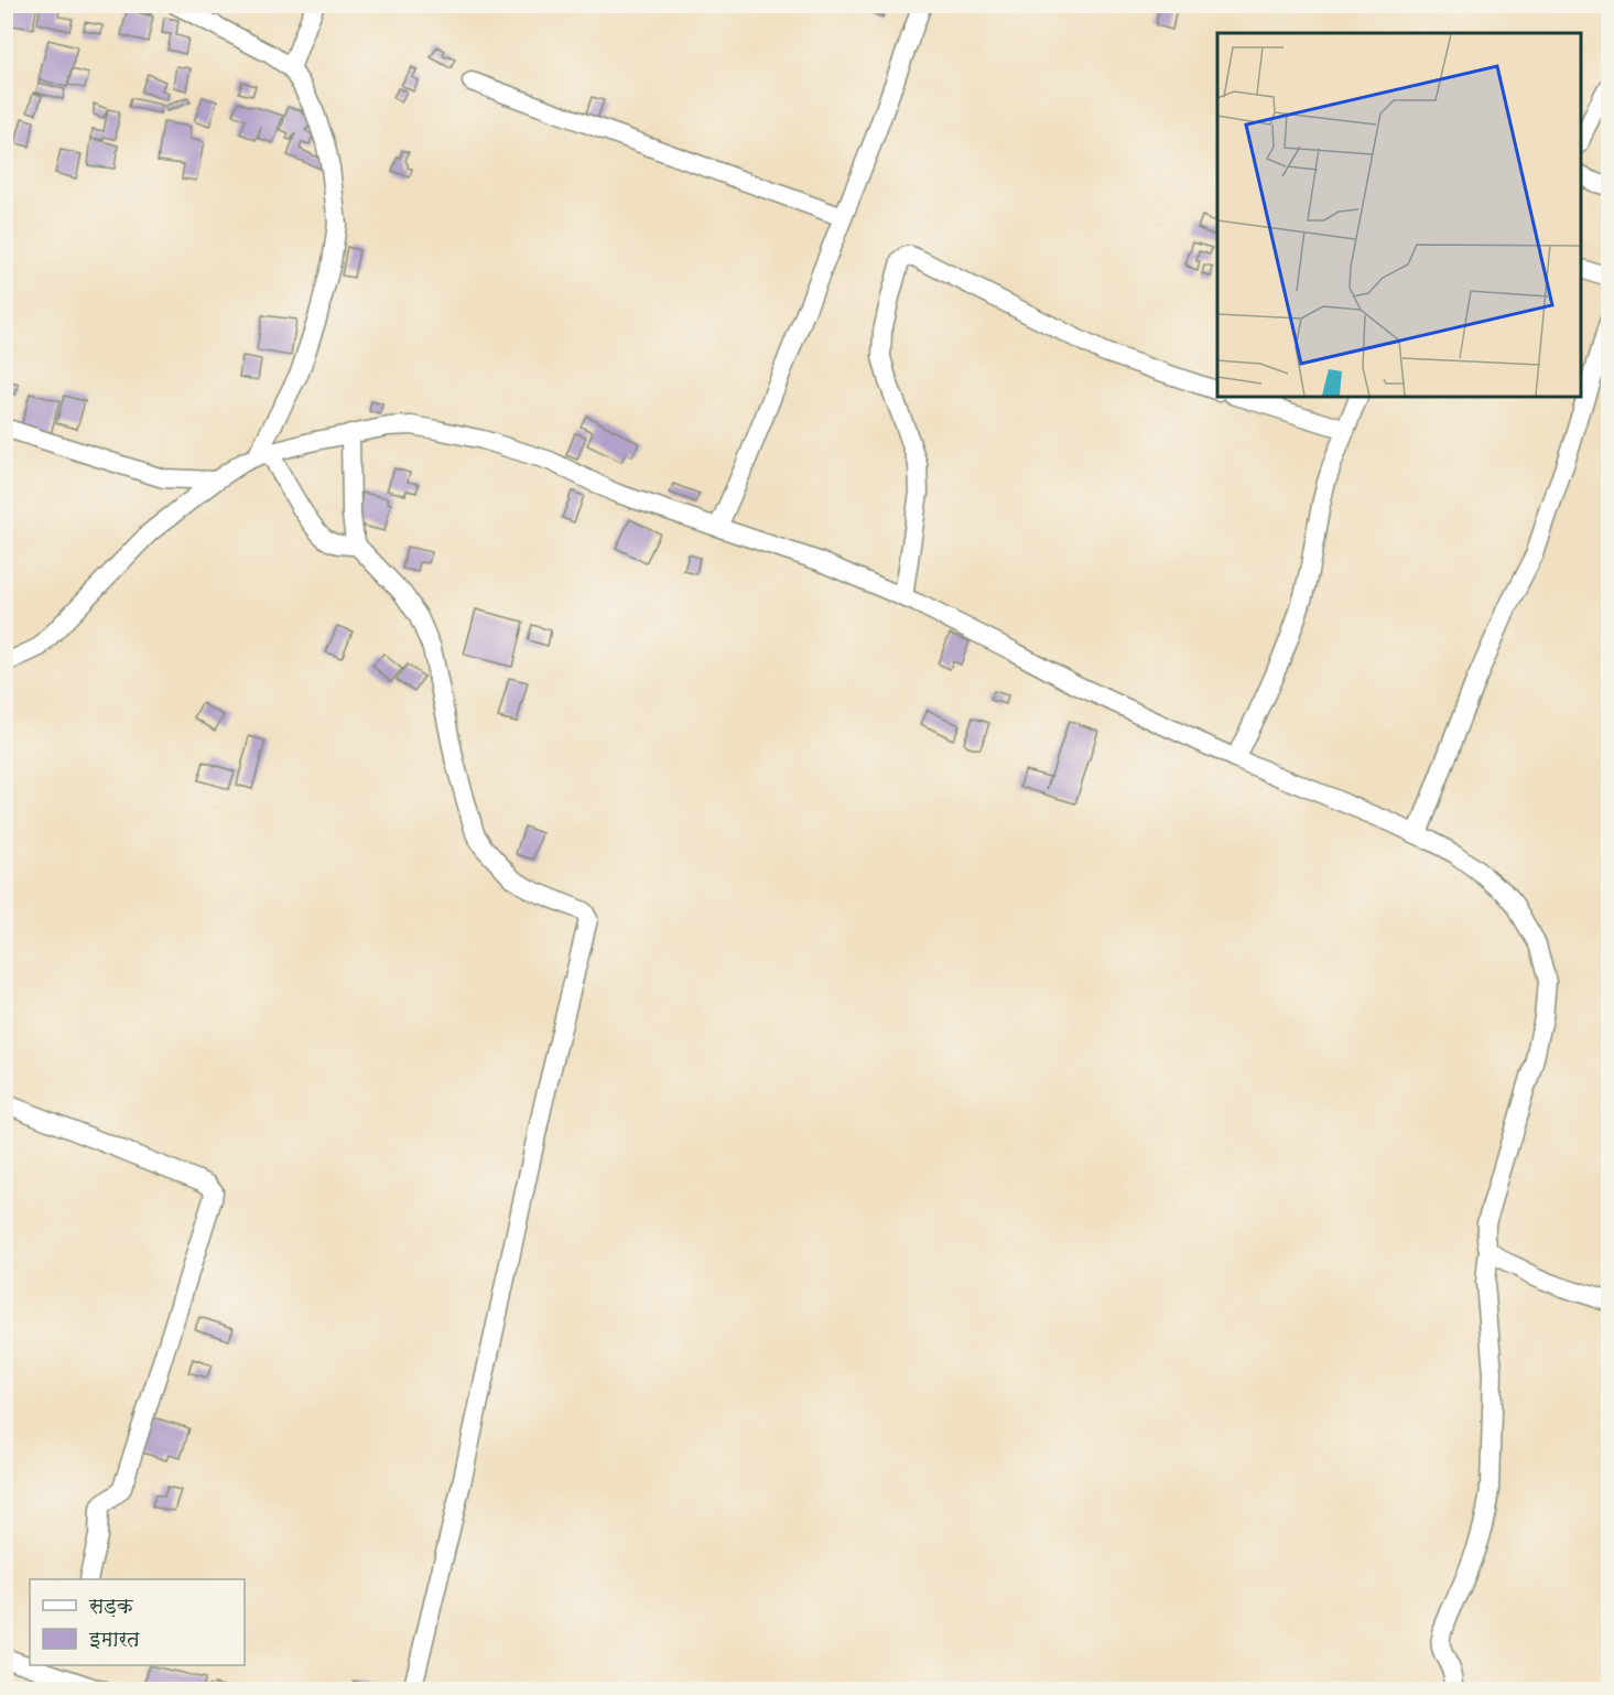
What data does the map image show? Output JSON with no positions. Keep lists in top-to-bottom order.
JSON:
{
  "legend": ["सड़क", "इमारत"]
}
